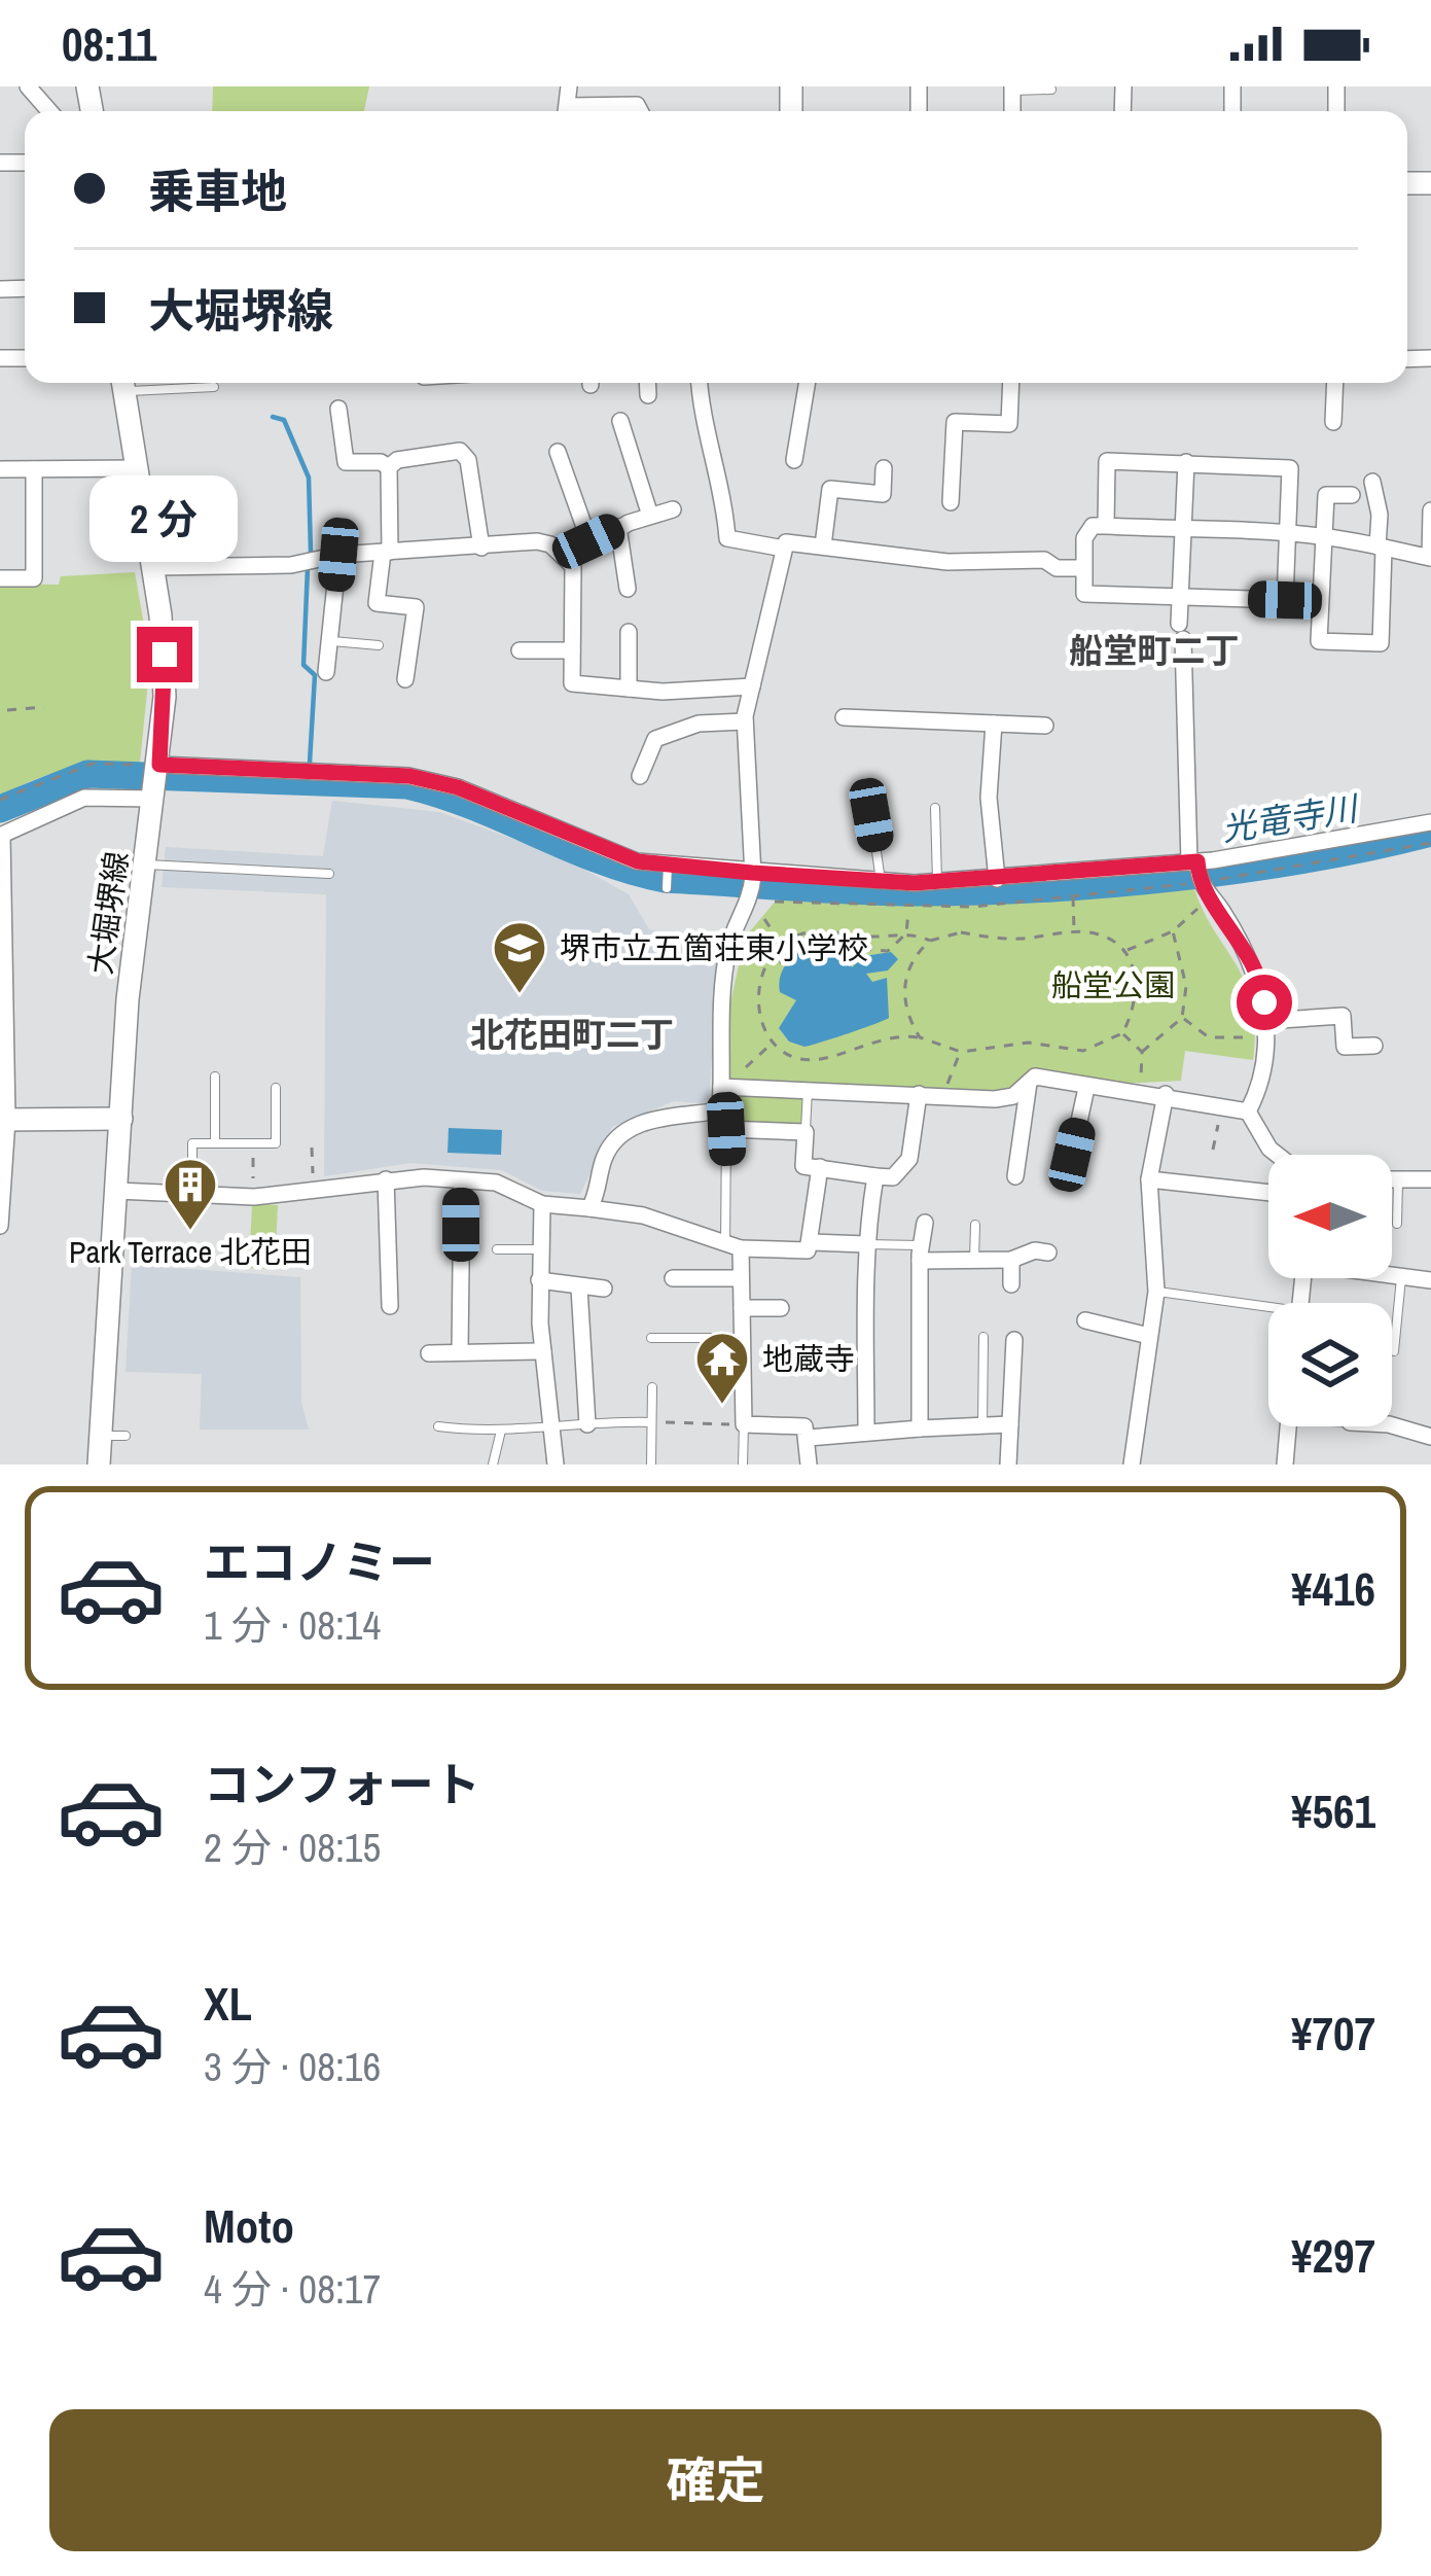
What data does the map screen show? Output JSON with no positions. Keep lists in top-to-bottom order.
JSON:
{
  "streets": {
    "main road": ["大堀堺線"]
  },
  "districts": ["船堂町二丁", "北花田町二丁"],
  "water": ["光竜寺川"],
  "parks": ["船堂公園"],
  "places": {
    "school or university": ["堺市立五箇荘東小学校"],
    "building": ["Park Terrace 北花田"],
    "temple": ["地蔵寺"]
  },
  "north": "left",
  "page": {
    "status": "08:11",
    "banner": ["乗車地", "大堀堺線"],
    "bubble": "2 分",
    "list": [
      {
        "name": "エコノミー",
        "note": "1 分 · 08:14",
        "value": "¥416"
      },
      {
        "name": "コンフォート",
        "note": "2 分 · 08:15",
        "value": "¥561"
      },
      {
        "name": "XL",
        "note": "3 分 · 08:16",
        "value": "¥707"
      },
      {
        "name": "Moto",
        "note": "4 分 · 08:17",
        "value": "¥297"
      }
    ],
    "buttons": "確定"
  }
}
